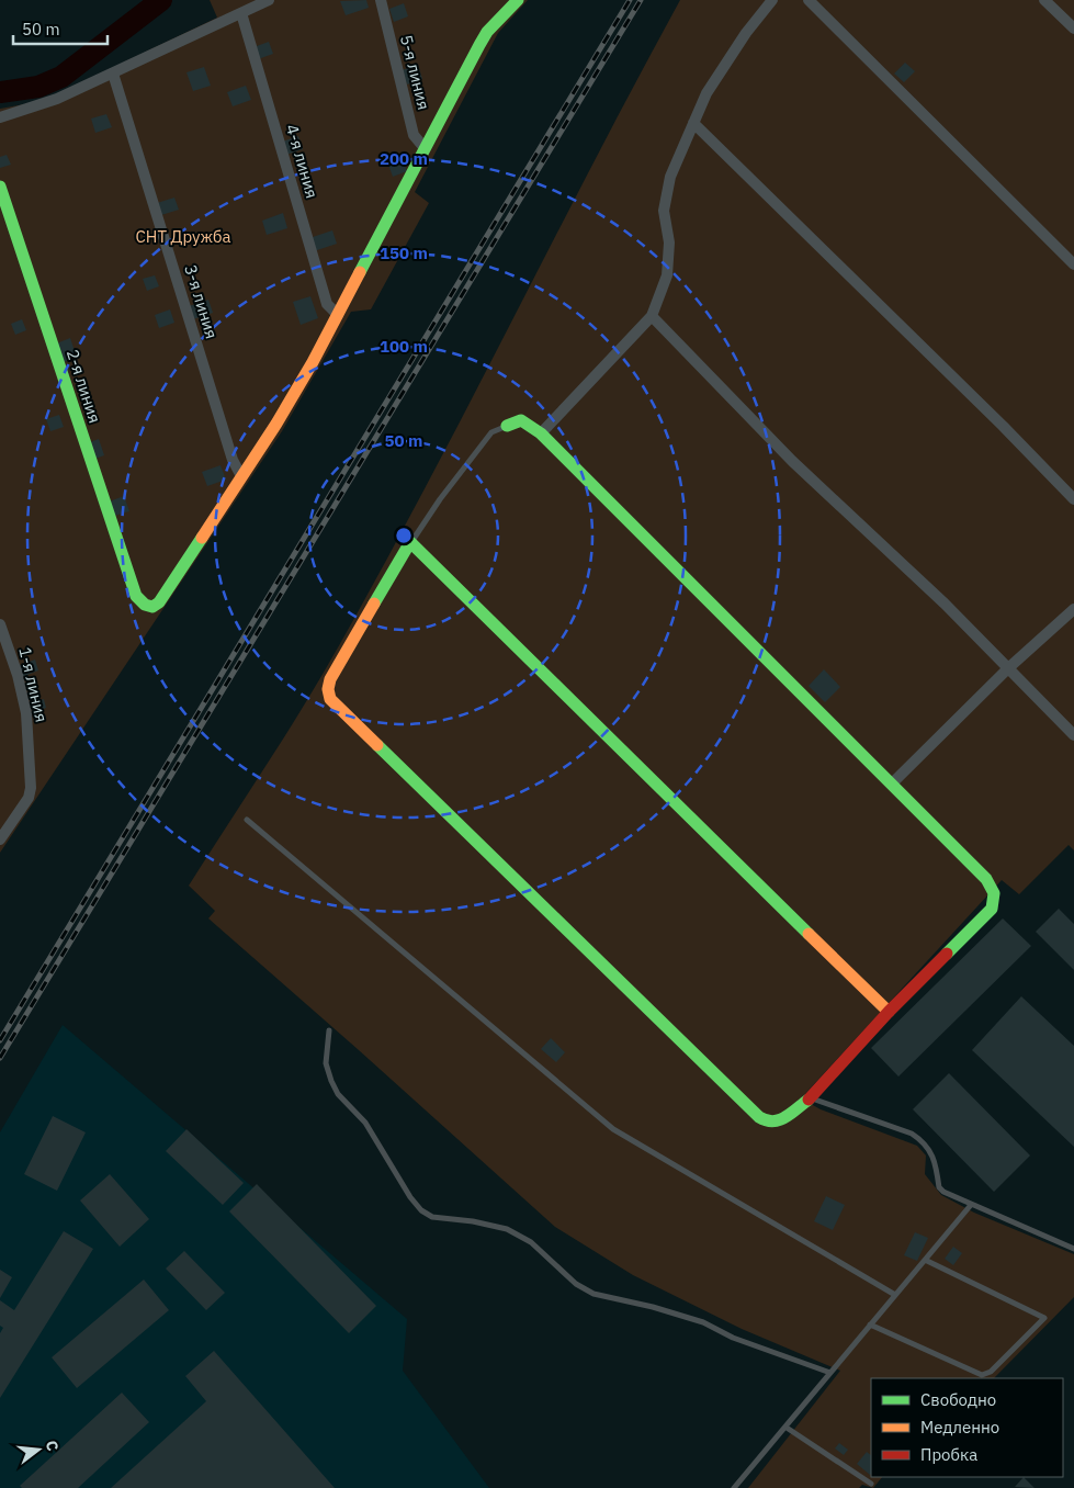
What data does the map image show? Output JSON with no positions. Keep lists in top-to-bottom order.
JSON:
{
  "streets": {
    "street": [
      "5-я линия",
      "4-я линия",
      "3-я линия",
      "2-я линия",
      "1-я линия"
    ]
  },
  "crossings": [
    ["3-я линия", "2-я линия"]
  ],
  "parks": ["СНТ Дружба"],
  "legend": ["Свободно", "Медленно", "Пробка"],
  "scale_bar": "50 m",
  "north": "right",
  "rings": [
    "200 m",
    "150 m",
    "100 m",
    "50 m"
  ]
}
